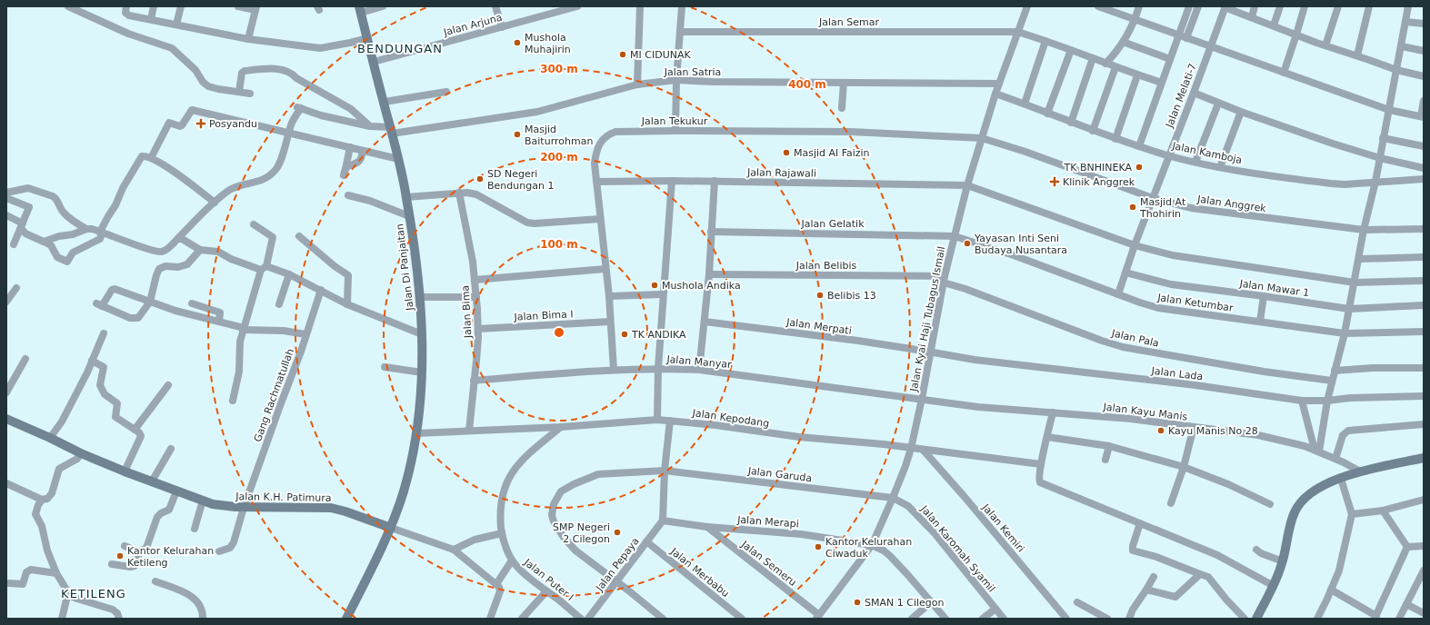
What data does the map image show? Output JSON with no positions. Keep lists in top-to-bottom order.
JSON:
{
  "streets": {
    "street": [
      "Jalan Semar",
      "Jalan Arjuna",
      "Jalan Satria",
      "Jalan Melati-7",
      "Jalan Tekukur",
      "Jalan Kamboja",
      "Jalan Rajawali",
      "Jalan Anggrek",
      "Jalan Gelatik",
      "Jalan Belibis",
      "Jalan Di Panjaitan",
      "Jalan Mawar 1",
      "Jalan Ketumbar",
      "Jalan Bima",
      "Jalan Bima I",
      "Jalan Kyai Haji Tubagus Ismail",
      "Jalan Merpati",
      "Jalan Pala",
      "Jalan Manyar",
      "Jalan Lada",
      "Gang Rachmatullah",
      "Jalan Kayu Manis",
      "Jalan Kepodang",
      "Jalan Garuda",
      "Jalan K.H. Patimura",
      "Jalan Merapi",
      "Jalan Kemiri",
      "Jalan Karomah Syamil",
      "Jalan Semeru",
      "Jalan Pepaya",
      "Jalan Merbabu",
      "Jalan Puter I"
    ]
  },
  "crossings": [
    ["Jalan Semar", "Jalan Kyai Haji Tubagus Ismail"],
    ["Jalan Arjuna", "Jalan Di Panjaitan"],
    ["Jalan Satria", "Jalan Di Panjaitan"],
    ["Jalan Satria", "Jalan Kyai Haji Tubagus Ismail"],
    ["Jalan Melati-7", "Jalan Kamboja"],
    ["Jalan Melati-7", "Jalan Rajawali"],
    ["Jalan Melati-7", "Jalan Anggrek"],
    ["Jalan Melati-7", "Jalan Mawar 1"],
    ["Jalan Melati-7", "Jalan Ketumbar"],
    ["Jalan Tekukur", "Jalan Rajawali"],
    ["Jalan Tekukur", "Jalan Anggrek"],
    ["Jalan Tekukur", "Jalan Bima I"],
    ["Jalan Tekukur", "Jalan Kyai Haji Tubagus Ismail"],
    ["Jalan Tekukur", "Jalan Manyar"],
    ["Jalan Kamboja", "Jalan Kyai Haji Tubagus Ismail"],
    ["Jalan Rajawali", "Jalan Kyai Haji Tubagus Ismail"],
    ["Jalan Anggrek", "Jalan Kyai Haji Tubagus Ismail"],
    ["Jalan Gelatik", "Jalan Ketumbar"],
    ["Jalan Gelatik", "Jalan Kyai Haji Tubagus Ismail"],
    ["Jalan Belibis", "Jalan Kyai Haji Tubagus Ismail"],
    ["Jalan Belibis", "Jalan Pala"],
    ["Jalan Di Panjaitan", "Jalan Kepodang"],
    ["Jalan Di Panjaitan", "Jalan K.H. Patimura"],
    ["Jalan Ketumbar", "Jalan Kyai Haji Tubagus Ismail"],
    ["Jalan Bima", "Jalan Bima I"],
    ["Jalan Bima", "Jalan Manyar"],
    ["Jalan Bima", "Jalan Kepodang"],
    ["Jalan Kyai Haji Tubagus Ismail", "Jalan Merpati"],
    ["Jalan Kyai Haji Tubagus Ismail", "Jalan Pala"],
    ["Jalan Kyai Haji Tubagus Ismail", "Jalan Manyar"],
    ["Jalan Kyai Haji Tubagus Ismail", "Jalan Lada"],
    ["Jalan Kyai Haji Tubagus Ismail", "Jalan Kayu Manis"],
    ["Jalan Kyai Haji Tubagus Ismail", "Jalan Kepodang"],
    ["Jalan Kyai Haji Tubagus Ismail", "Jalan Garuda"],
    ["Jalan Kyai Haji Tubagus Ismail", "Jalan Merapi"],
    ["Jalan Kyai Haji Tubagus Ismail", "Jalan Karomah Syamil"],
    ["Jalan Kyai Haji Tubagus Ismail", "Jalan Semeru"],
    ["Jalan Merpati", "Jalan Lada"],
    ["Jalan Manyar", "Jalan Kayu Manis"],
    ["Gang Rachmatullah", "Jalan K.H. Patimura"],
    ["Jalan Kepodang", "Jalan Kemiri"],
    ["Jalan Kepodang", "Jalan Puter I"],
    ["Jalan Garuda", "Jalan Karomah Syamil"],
    ["Jalan Garuda", "Jalan Pepaya"],
    ["Jalan Merapi", "Jalan Semeru"],
    ["Jalan Merapi", "Jalan Pepaya"],
    ["Jalan Pepaya", "Jalan Merbabu"]
  ],
  "districts": ["BENDUNGAN", "KETILENG"],
  "places": {
    "other": [
      "Mushola Muhajirin",
      "MI CIDUNAK",
      "Masjid Baiturrohman",
      "Masjid Al Faizin",
      "TK BNHINEKA",
      "SD Negeri Bendungan 1",
      "Masjid At Thohirin",
      "Yayasan Inti Seni Budaya Nusantara",
      "Mushola Andika",
      "Belibis 13",
      "TK ANDIKA",
      "Kayu Manis No 28",
      "SMP Negeri 2 Cilegon",
      "Kantor Kelurahan Ciwaduk",
      "Kantor Kelurahan Ketileng",
      "SMAN 1 Cilegon"
    ],
    "health": ["Posyandu", "Klinik Anggrek"]
  },
  "rings": [
    "300 m",
    "400 m",
    "200 m",
    "100 m"
  ]
}
